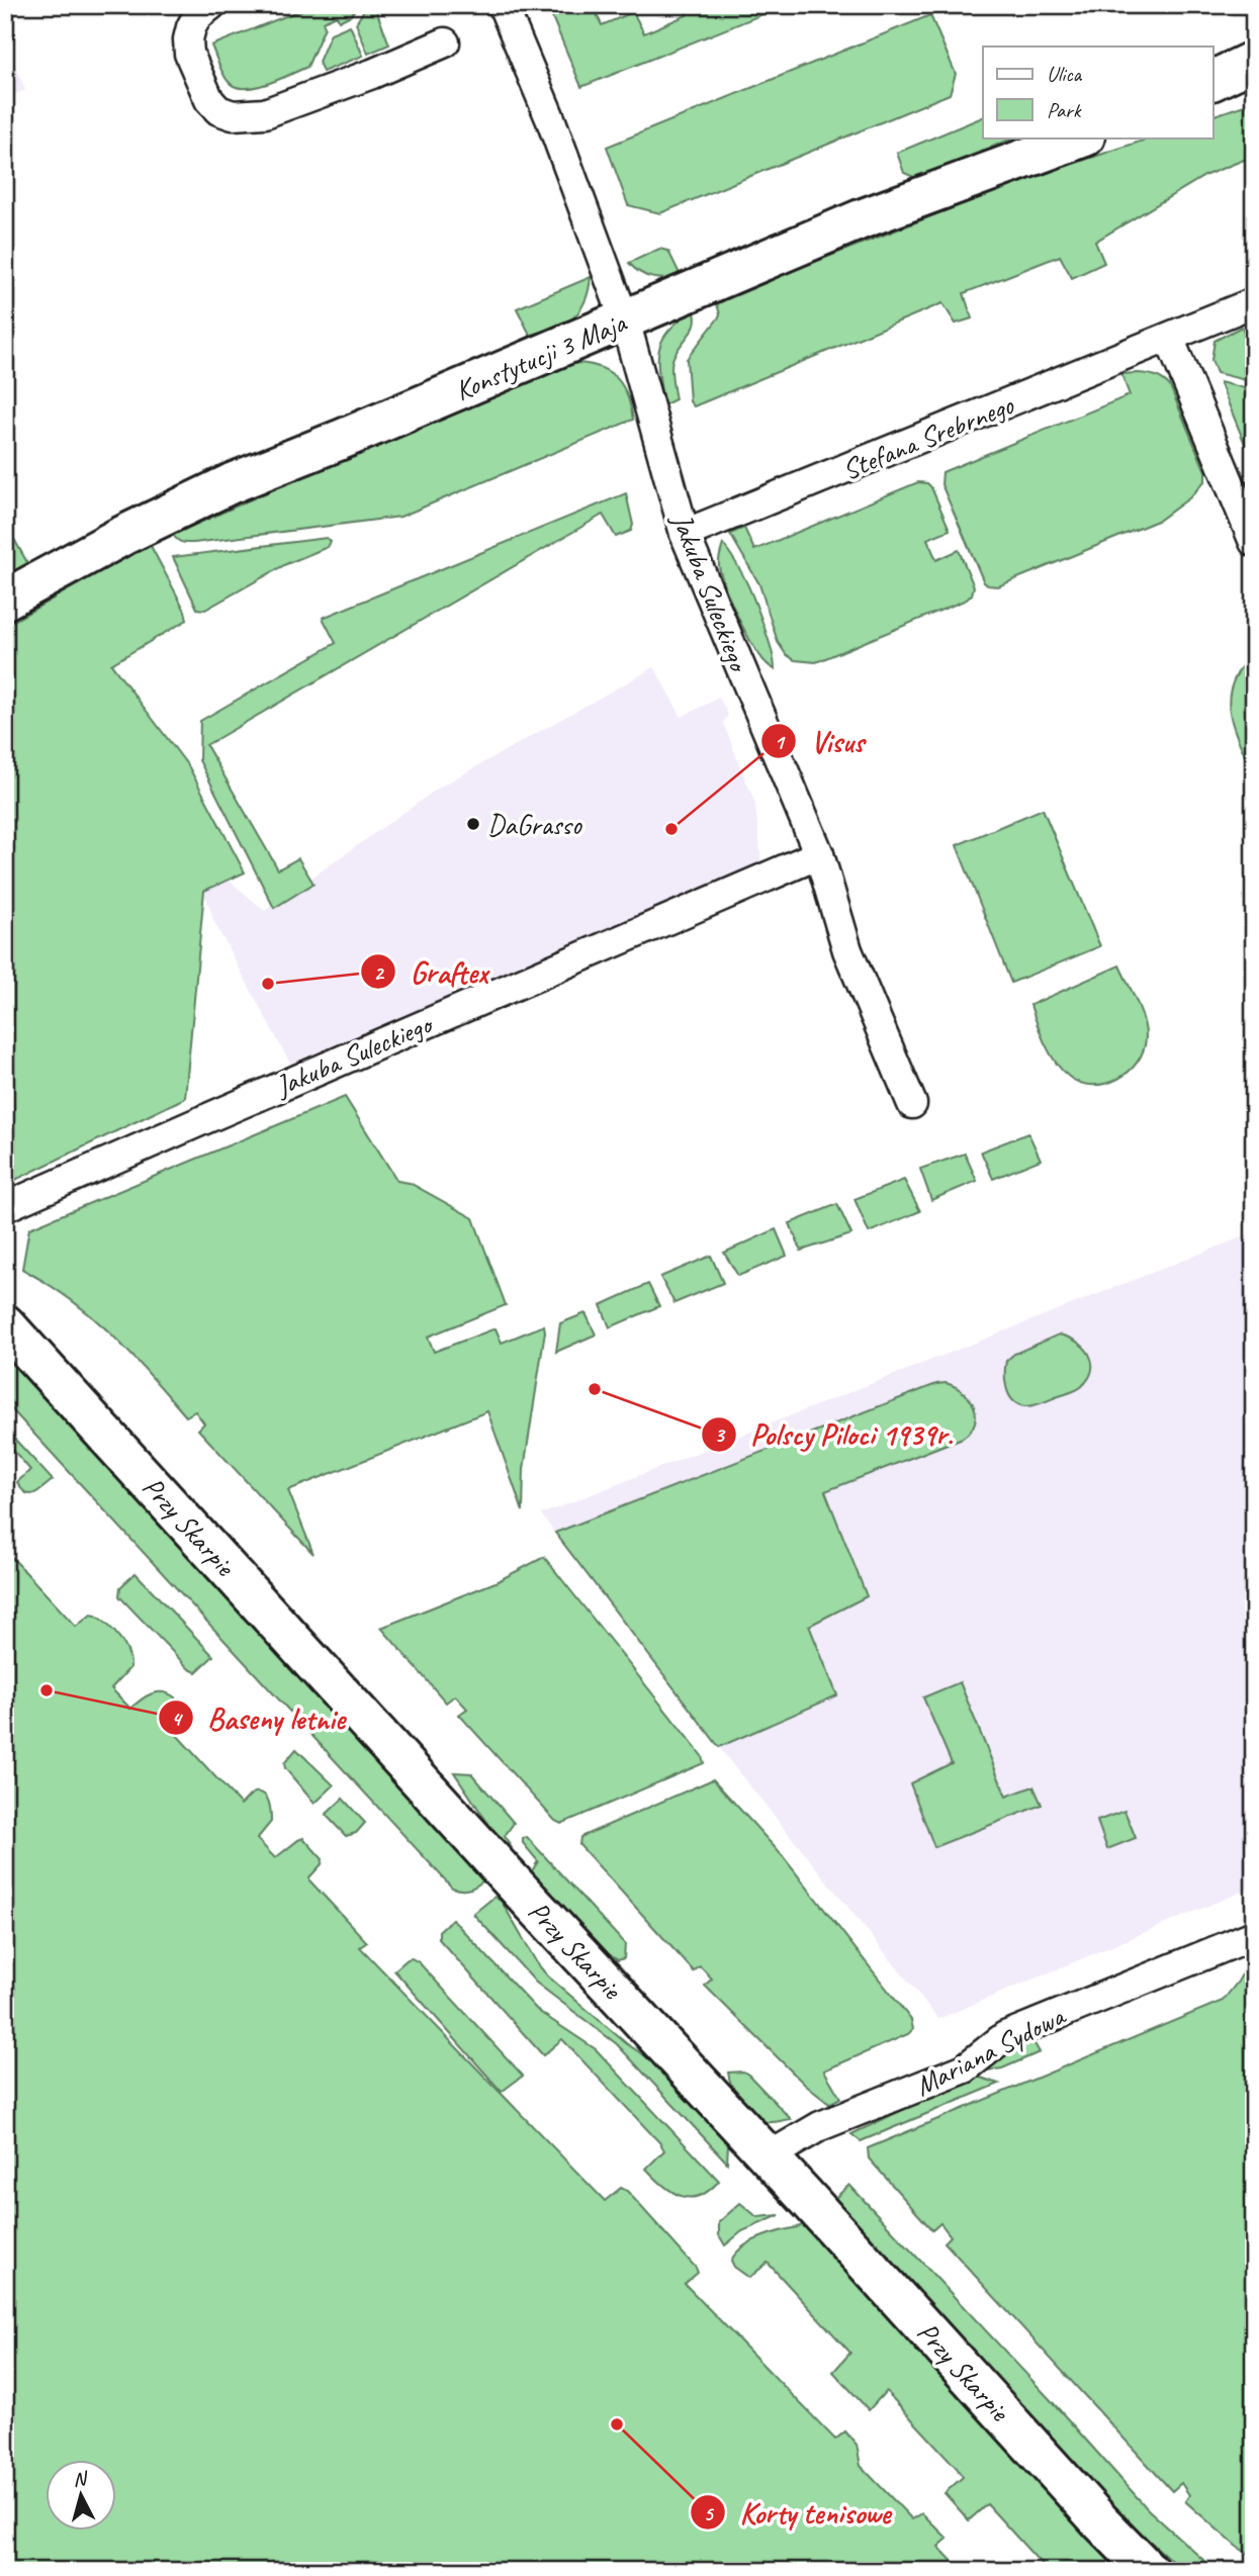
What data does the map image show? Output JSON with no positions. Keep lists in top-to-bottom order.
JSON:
{
  "streets": {
    "street": [
      "Konstytucji 3 Maja",
      "Stefana Srebrnego",
      "Jakuba Suleckiego",
      "Przy Skarpie",
      "Mariana Sydowa"
    ]
  },
  "crossings": [
    ["Konstytucji 3 Maja", "Jakuba Suleckiego"],
    ["Stefana Srebrnego", "Jakuba Suleckiego"],
    ["Przy Skarpie", "Mariana Sydowa"]
  ],
  "places": [
    "DaGrasso",
    "Visus",
    "Graftex",
    "Polscy Piloci 1939r.",
    "Baseny letnie",
    "Korty tenisowe"
  ],
  "legend": ["Ulica", "Park"],
  "north": "top"
}
